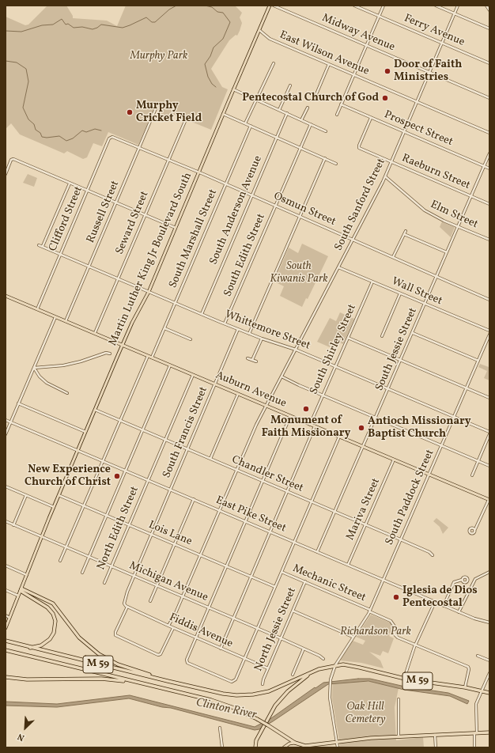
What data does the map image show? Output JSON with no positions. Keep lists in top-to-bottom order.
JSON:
{
  "streets": {
    "highway": ["M 59"],
    "main road": ["Martin Luther King Jr Boulevard South", "Auburn Avenue"],
    "street": [
      "Ferry Avenue",
      "Midway Avenue",
      "East Wilson Avenue",
      "Prospect Street",
      "Raeburn Street",
      "South Sanford Street",
      "Osmun Street",
      "South Anderson Avenue",
      "Russell Street",
      "Elm Street",
      "Clifford Street",
      "Seward Street",
      "South Marshall Street",
      "South Edith Street",
      "Wall Street",
      "Whittemore Street",
      "South Shirley Street",
      "South Jessie Street",
      "South Francis Street",
      "Chandler Street",
      "South Paddock Street",
      "Mariva Street",
      "East Pike Street",
      "North Edith Street",
      "Lois Lane",
      "Michigan Avenue",
      "Mechanic Street",
      "North Jessie Street",
      "Fiddis Avenue"
    ]
  },
  "crossings": [
    ["Ferry Avenue", "South Sanford Street"],
    ["Midway Avenue", "South Sanford Street"],
    ["East Wilson Avenue", "South Sanford Street"],
    ["East Wilson Avenue", "Martin Luther King Jr Boulevard South"],
    ["Prospect Street", "Raeburn Street"],
    ["Prospect Street", "South Sanford Street"],
    ["Prospect Street", "South Jessie Street"],
    ["Raeburn Street", "South Sanford Street"],
    ["Raeburn Street", "South Jessie Street"],
    ["South Sanford Street", "Osmun Street"],
    ["South Sanford Street", "Elm Street"],
    ["South Sanford Street", "Wall Street"],
    ["South Sanford Street", "Whittemore Street"],
    ["South Sanford Street", "Auburn Avenue"],
    ["South Sanford Street", "Chandler Street"],
    ["South Sanford Street", "East Pike Street"],
    ["South Sanford Street", "Lois Lane"],
    ["South Sanford Street", "Michigan Avenue"],
    ["South Sanford Street", "Fiddis Avenue"],
    ["Osmun Street", "South Anderson Avenue"],
    ["Osmun Street", "Russell Street"],
    ["Osmun Street", "Clifford Street"],
    ["Osmun Street", "Seward Street"],
    ["Osmun Street", "South Marshall Street"],
    ["Osmun Street", "South Edith Street"],
    ["Osmun Street", "Martin Luther King Jr Boulevard South"],
    ["Osmun Street", "South Jessie Street"],
    ["South Anderson Avenue", "Whittemore Street"],
    ["Russell Street", "Whittemore Street"],
    ["Russell Street", "Auburn Avenue"],
    ["Elm Street", "South Jessie Street"],
    ["Clifford Street", "Whittemore Street"],
    ["Clifford Street", "Auburn Avenue"],
    ["Seward Street", "Whittemore Street"],
    ["Seward Street", "Auburn Avenue"],
    ["South Marshall Street", "Whittemore Street"],
    ["South Marshall Street", "Auburn Avenue"],
    ["South Edith Street", "Whittemore Street"],
    ["Martin Luther King Jr Boulevard South", "Whittemore Street"],
    ["Martin Luther King Jr Boulevard South", "Auburn Avenue"],
    ["Martin Luther King Jr Boulevard South", "Chandler Street"],
    ["Martin Luther King Jr Boulevard South", "East Pike Street"],
    ["Martin Luther King Jr Boulevard South", "Lois Lane"],
    ["Martin Luther King Jr Boulevard South", "Michigan Avenue"],
    ["Wall Street", "South Shirley Street"],
    ["Wall Street", "South Jessie Street"],
    ["Whittemore Street", "South Shirley Street"],
    ["Whittemore Street", "South Jessie Street"],
    ["Whittemore Street", "South Francis Street"],
    ["Whittemore Street", "South Paddock Street"],
    ["South Shirley Street", "Auburn Avenue"],
    ["South Jessie Street", "Auburn Avenue"],
    ["South Jessie Street", "Chandler Street"],
    ["South Jessie Street", "East Pike Street"],
    ["Auburn Avenue", "South Francis Street"],
    ["Auburn Avenue", "South Paddock Street"],
    ["Auburn Avenue", "Mariva Street"],
    ["South Francis Street", "Chandler Street"],
    ["South Francis Street", "East Pike Street"],
    ["South Francis Street", "Lois Lane"],
    ["South Francis Street", "Michigan Avenue"],
    ["South Francis Street", "Fiddis Avenue"],
    ["Chandler Street", "South Paddock Street"],
    ["Chandler Street", "Mariva Street"],
    ["South Paddock Street", "East Pike Street"],
    ["South Paddock Street", "Mechanic Street"],
    ["South Paddock Street", "M 59"],
    ["Mariva Street", "East Pike Street"],
    ["East Pike Street", "North Edith Street"],
    ["North Edith Street", "Lois Lane"],
    ["North Edith Street", "Michigan Avenue"],
    ["Michigan Avenue", "North Jessie Street"],
    ["Mechanic Street", "North Jessie Street"],
    ["Mechanic Street", "M 59"],
    ["North Jessie Street", "Fiddis Avenue"]
  ],
  "water": ["Clinton River"],
  "parks": [
    "Murphy Park",
    "South Kiwanis Park",
    "Richardson Park",
    "Oak Hill Cemetery"
  ],
  "places": [
    "Door of Faith Ministries",
    "Pentecostal Church of God",
    "Murphy Cricket Field",
    "Monument of Faith Missionary",
    "Antioch Missionary Baptist Church",
    "New Experience Church of Christ",
    "Iglesia de Dios Pentecostal"
  ],
  "north": "bottom left"
}
